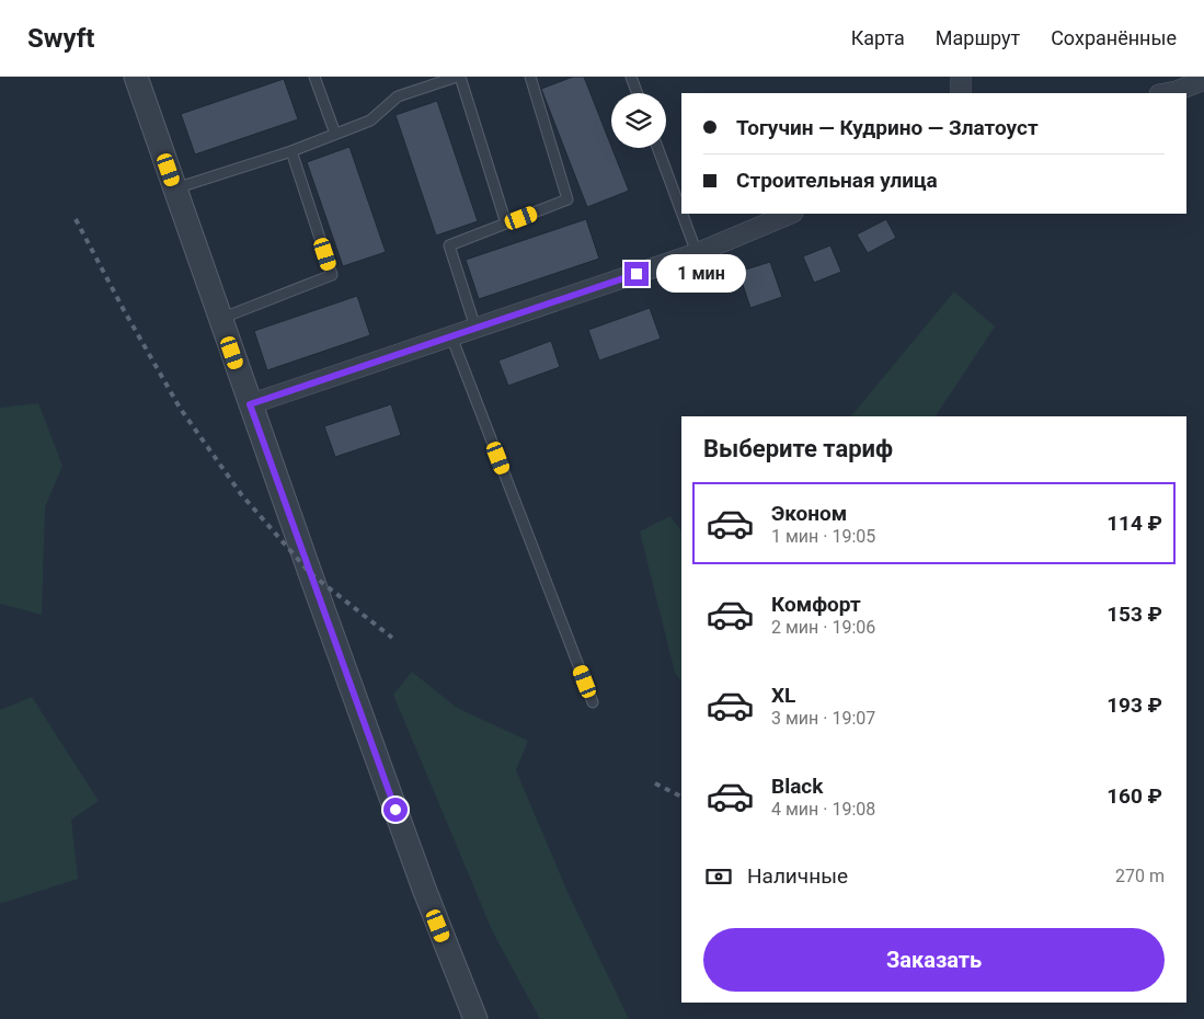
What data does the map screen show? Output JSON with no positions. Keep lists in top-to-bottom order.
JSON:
{
  "page": {
    "header": "Swyft",
    "nav": ["Карта", "Маршрут", "Сохранённые"],
    "banner": ["Тогучин — Кудрино — Златоуст", "Строительная улица"],
    "bubble": "1 мин",
    "heading": "Выберите тариф",
    "list": [
      {
        "name": "Эконом",
        "note": "1 мин · 19:05",
        "value": "114 ₽"
      },
      {
        "name": "Комфорт",
        "note": "2 мин · 19:06",
        "value": "153 ₽"
      },
      {
        "name": "XL",
        "note": "3 мин · 19:07",
        "value": "193 ₽"
      },
      {
        "name": "Black",
        "note": "4 мин · 19:08",
        "value": "160 ₽"
      }
    ],
    "pay": ["Наличные", "270 m"],
    "buttons": "Заказать"
  }
}
